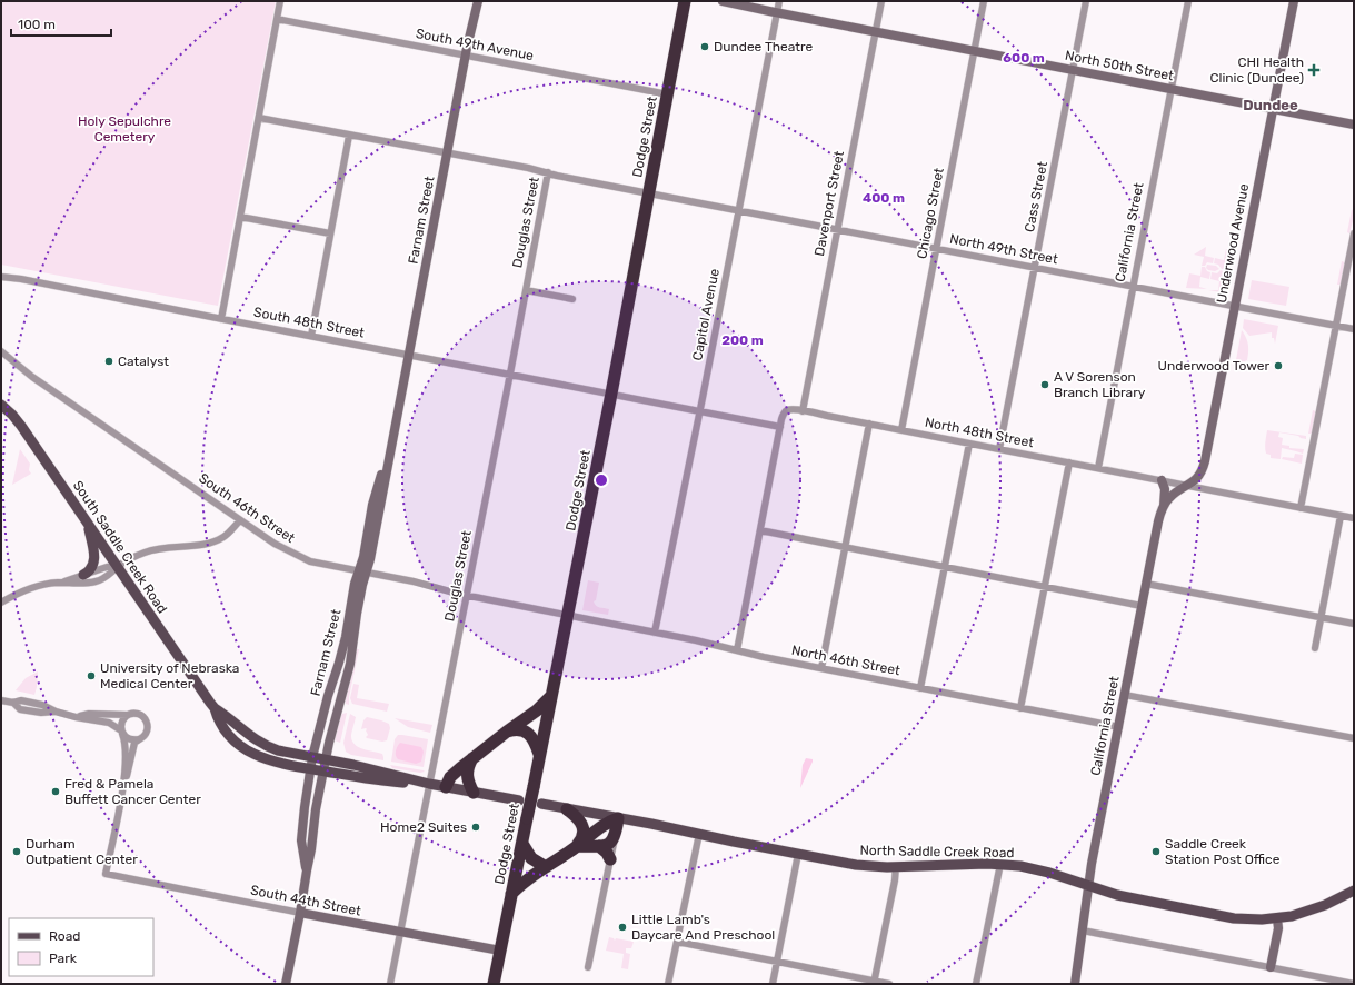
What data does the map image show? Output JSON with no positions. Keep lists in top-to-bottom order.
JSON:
{
  "streets": {
    "highway": ["Dodge Street"],
    "main road": [
      "North 50th Street",
      "Farnam Street",
      "California Street",
      "Underwood Avenue",
      "South Saddle Creek Road",
      "North Saddle Creek Road",
      "South 44th Street"
    ],
    "street": [
      "South 49th Avenue",
      "Cass Street",
      "Davenport Street",
      "Chicago Street",
      "Douglas Street",
      "North 49th Street",
      "Capitol Avenue",
      "South 48th Street",
      "North 48th Street",
      "South 46th Street",
      "North 46th Street"
    ]
  },
  "crossings": [
    ["South 49th Avenue", "Dodge Street"],
    ["South 49th Avenue", "Farnam Street"],
    ["North 50th Street", "Cass Street"],
    ["North 50th Street", "Davenport Street"],
    ["North 50th Street", "Chicago Street"],
    ["North 50th Street", "California Street"],
    ["North 50th Street", "Underwood Avenue"],
    ["North 50th Street", "Capitol Avenue"],
    ["Dodge Street", "North 49th Street"],
    ["Dodge Street", "South 48th Street"],
    ["Dodge Street", "South 46th Street"],
    ["Dodge Street", "North 46th Street"],
    ["Dodge Street", "South 44th Street"],
    ["Cass Street", "North 49th Street"],
    ["Cass Street", "North 48th Street"],
    ["Davenport Street", "North 49th Street"],
    ["Davenport Street", "North 48th Street"],
    ["Chicago Street", "North 49th Street"],
    ["Chicago Street", "North 48th Street"],
    ["Farnam Street", "North 49th Street"],
    ["Farnam Street", "South 48th Street"],
    ["Farnam Street", "South 46th Street"],
    ["Farnam Street", "South Saddle Creek Road"],
    ["Farnam Street", "South 44th Street"],
    ["Douglas Street", "North 49th Street"],
    ["Douglas Street", "South 48th Street"],
    ["Douglas Street", "South 46th Street"],
    ["Douglas Street", "South Saddle Creek Road"],
    ["Douglas Street", "South 44th Street"],
    ["California Street", "Underwood Avenue"],
    ["California Street", "North 49th Street"],
    ["California Street", "North 48th Street"],
    ["California Street", "North 46th Street"],
    ["California Street", "North Saddle Creek Road"],
    ["Underwood Avenue", "North 49th Street"],
    ["Underwood Avenue", "North 48th Street"],
    ["North 49th Street", "Capitol Avenue"],
    ["Capitol Avenue", "North 46th Street"],
    ["South 46th Street", "North 46th Street"]
  ],
  "districts": ["Dundee"],
  "parks": ["Holy Sepulchre Cemetery"],
  "places": {
    "other": [
      "Dundee Theatre",
      "Catalyst",
      "Underwood Tower",
      "A V Sorenson Branch Library",
      "University of Nebraska Medical Center",
      "Fred & Pamela Buffett Cancer Center",
      "Home2 Suites",
      "Durham Outpatient Center",
      "Saddle Creek Station Post Office",
      "Little Lamb's Daycare And Preschool"
    ],
    "health": ["CHI Health Clinic (Dundee)"]
  },
  "legend": ["Road", "Park"],
  "scale_bar": "100 m",
  "rings": ["600 m", "400 m", "200 m"]
}
